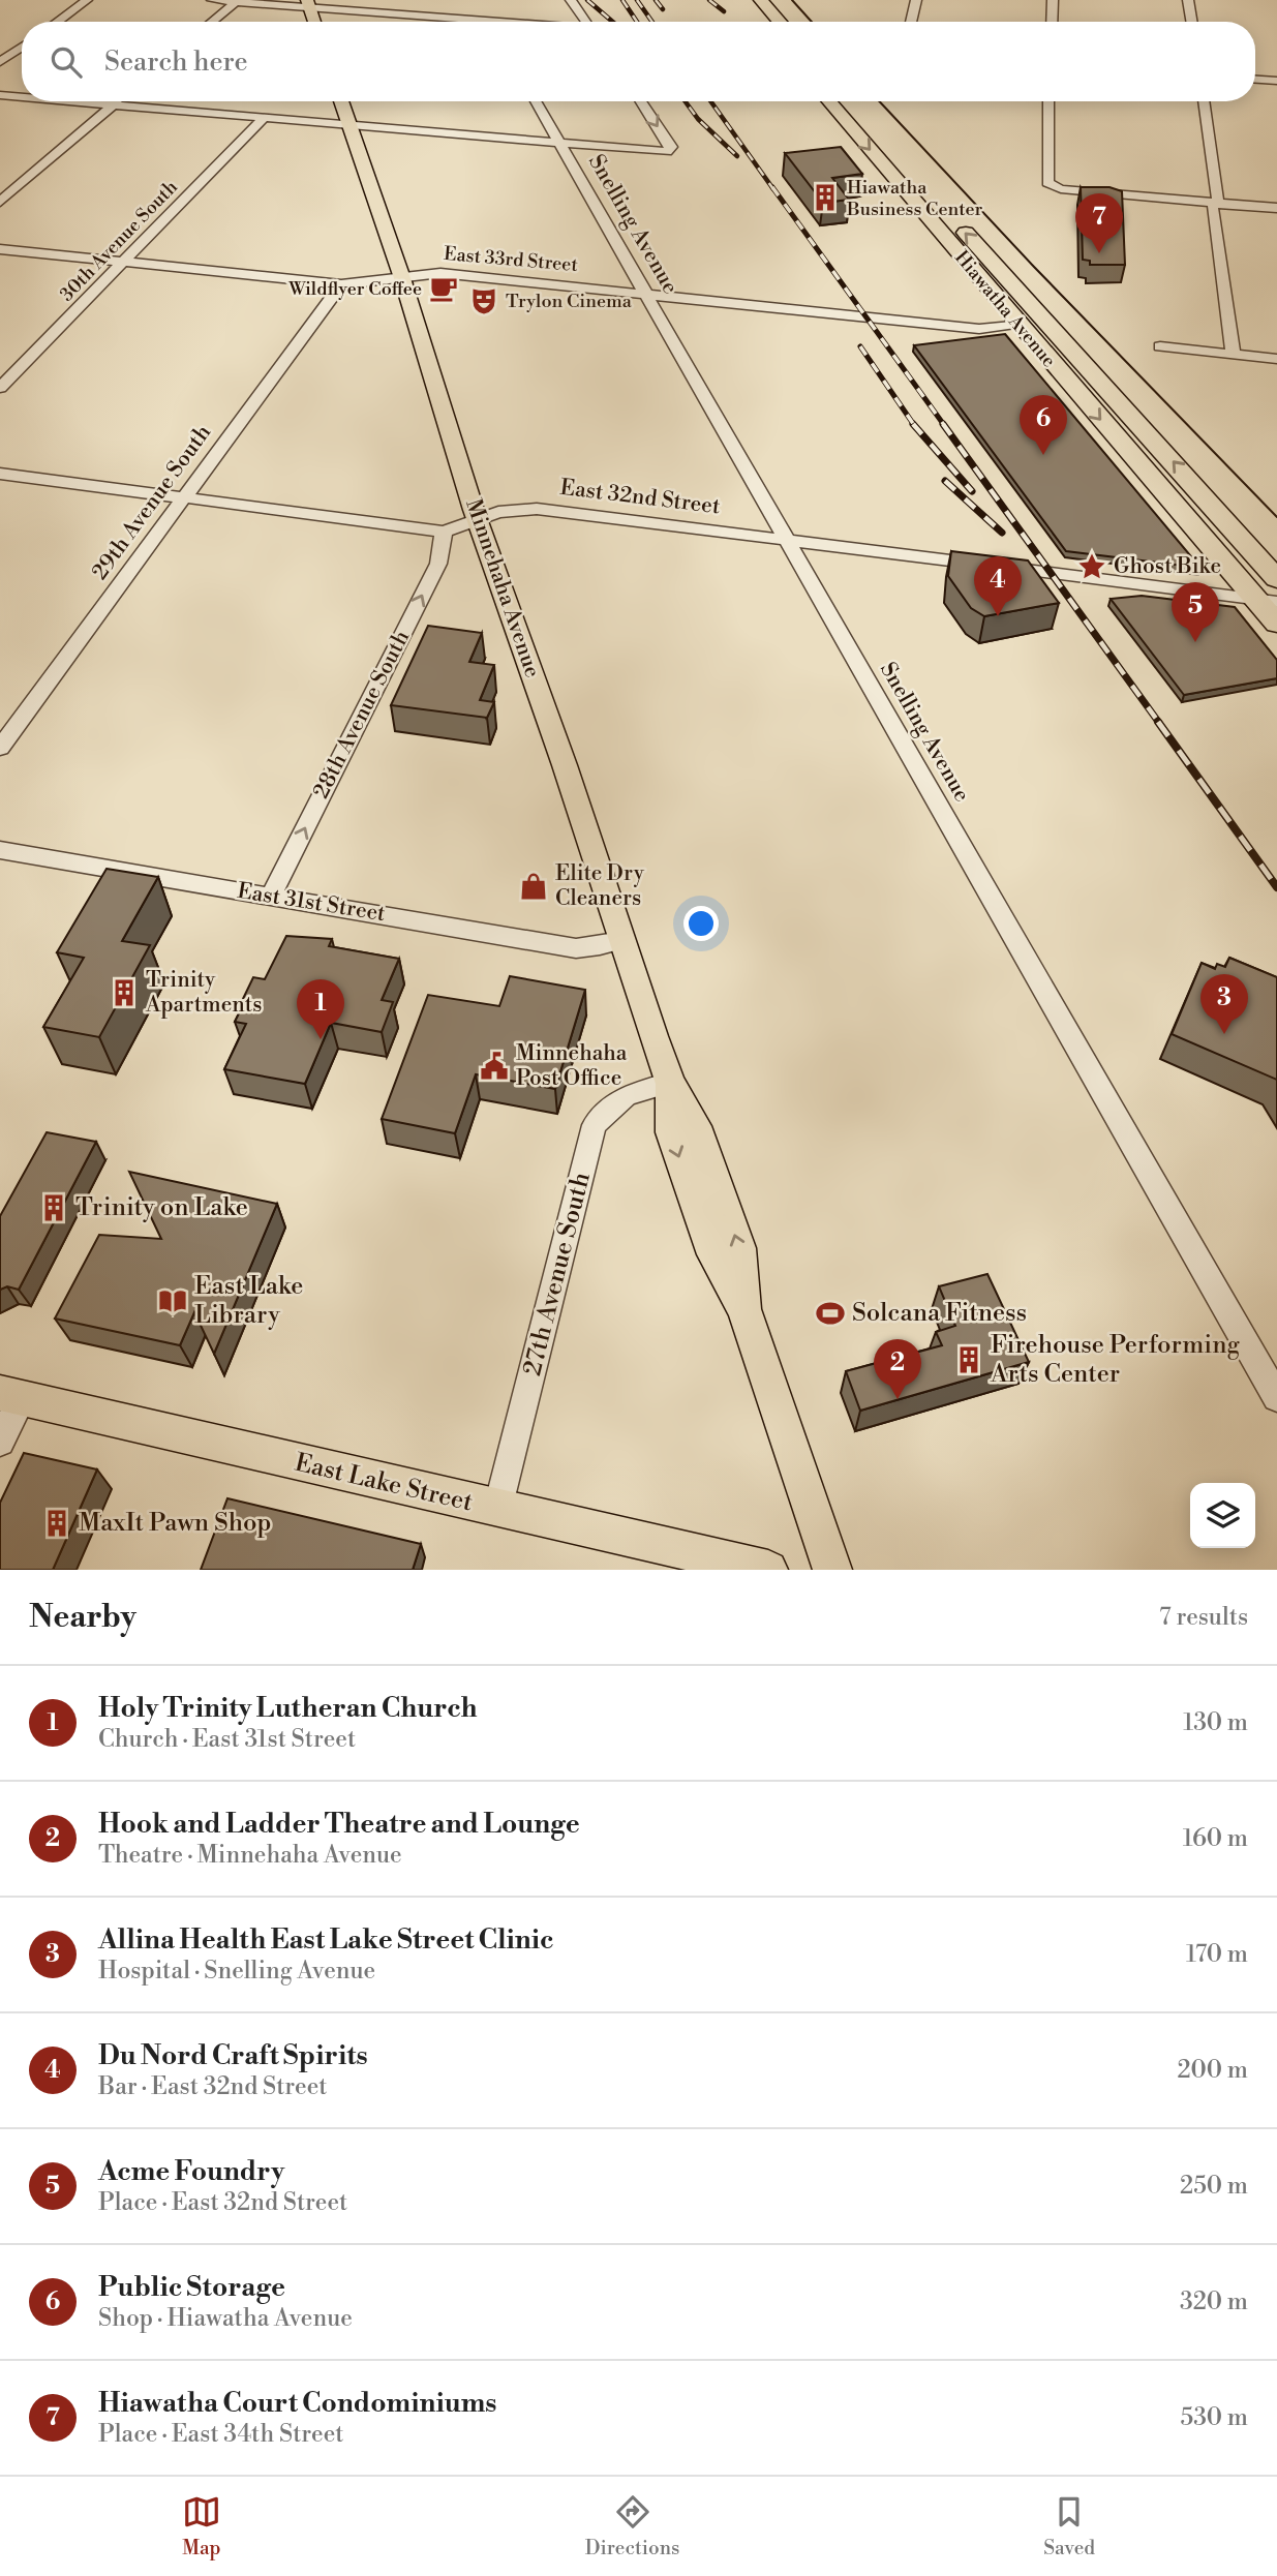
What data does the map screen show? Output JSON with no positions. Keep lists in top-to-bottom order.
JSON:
{
  "streets": {
    "highway": ["Hiawatha Avenue"],
    "main road": ["Minnehaha Avenue", "East Lake Street"],
    "street": [
      "Snelling Avenue",
      "30th Avenue South",
      "East 33rd Street",
      "East 32nd Street",
      "29th Avenue South",
      "28th Avenue South",
      "East 31st Street",
      "27th Avenue South"
    ]
  },
  "crossings": [
    ["Snelling Avenue", "East 33rd Street"],
    ["Snelling Avenue", "East 32nd Street"],
    ["30th Avenue South", "East 33rd Street"],
    ["East 33rd Street", "Hiawatha Avenue"],
    ["East 33rd Street", "29th Avenue South"],
    ["East 33rd Street", "Minnehaha Avenue"],
    ["Hiawatha Avenue", "East 32nd Street"],
    ["East 32nd Street", "29th Avenue South"],
    ["East 32nd Street", "Minnehaha Avenue"],
    ["East 32nd Street", "28th Avenue South"],
    ["Minnehaha Avenue", "East 31st Street"],
    ["Minnehaha Avenue", "27th Avenue South"],
    ["28th Avenue South", "East 31st Street"],
    ["27th Avenue South", "East Lake Street"]
  ],
  "one_way": ["28th Avenue South"],
  "places": {
    "building": [
      "Hiawatha Business Center",
      "Trinity Apartments",
      "Trinity on Lake",
      "Firehouse Performing Arts Center",
      "MaxIt Pawn Shop"
    ],
    "cafe": ["Wildflyer Coffee"],
    "theatre": ["Trylon Cinema"],
    "place": ["Ghost Bike"],
    "shop": ["Elite Dry Cleaners"],
    "public building": ["Minnehaha Post Office"],
    "library": ["East Lake Library"],
    "sports": ["Solcana Fitness"]
  },
  "page": {
    "search": "Search here",
    "pins": [
      "7",
      "6",
      "4",
      "5",
      "3",
      "1",
      "2"
    ],
    "heading": ["Nearby", "7 results"],
    "list": [
      {
        "mark": "1",
        "name": "Holy Trinity Lutheran Church",
        "note": "Church · East 31st Street",
        "value": "130 m"
      },
      {
        "mark": "2",
        "name": "Hook and Ladder Theatre and Lounge",
        "note": "Theatre · Minnehaha Avenue",
        "value": "160 m"
      },
      {
        "mark": "3",
        "name": "Allina Health East Lake Street Clinic",
        "note": "Hospital · Snelling Avenue",
        "value": "170 m"
      },
      {
        "mark": "4",
        "name": "Du Nord Craft Spirits",
        "note": "Bar · East 32nd Street",
        "value": "200 m"
      },
      {
        "mark": "5",
        "name": "Acme Foundry",
        "note": "Place · East 32nd Street",
        "value": "250 m"
      },
      {
        "mark": "6",
        "name": "Public Storage",
        "note": "Shop · Hiawatha Avenue",
        "value": "320 m"
      },
      {
        "mark": "7",
        "name": "Hiawatha Court Condominiums",
        "note": "Place · East 34th Street",
        "value": "530 m"
      }
    ],
    "nav": ["Map", "Directions", "Saved"]
  }
}
